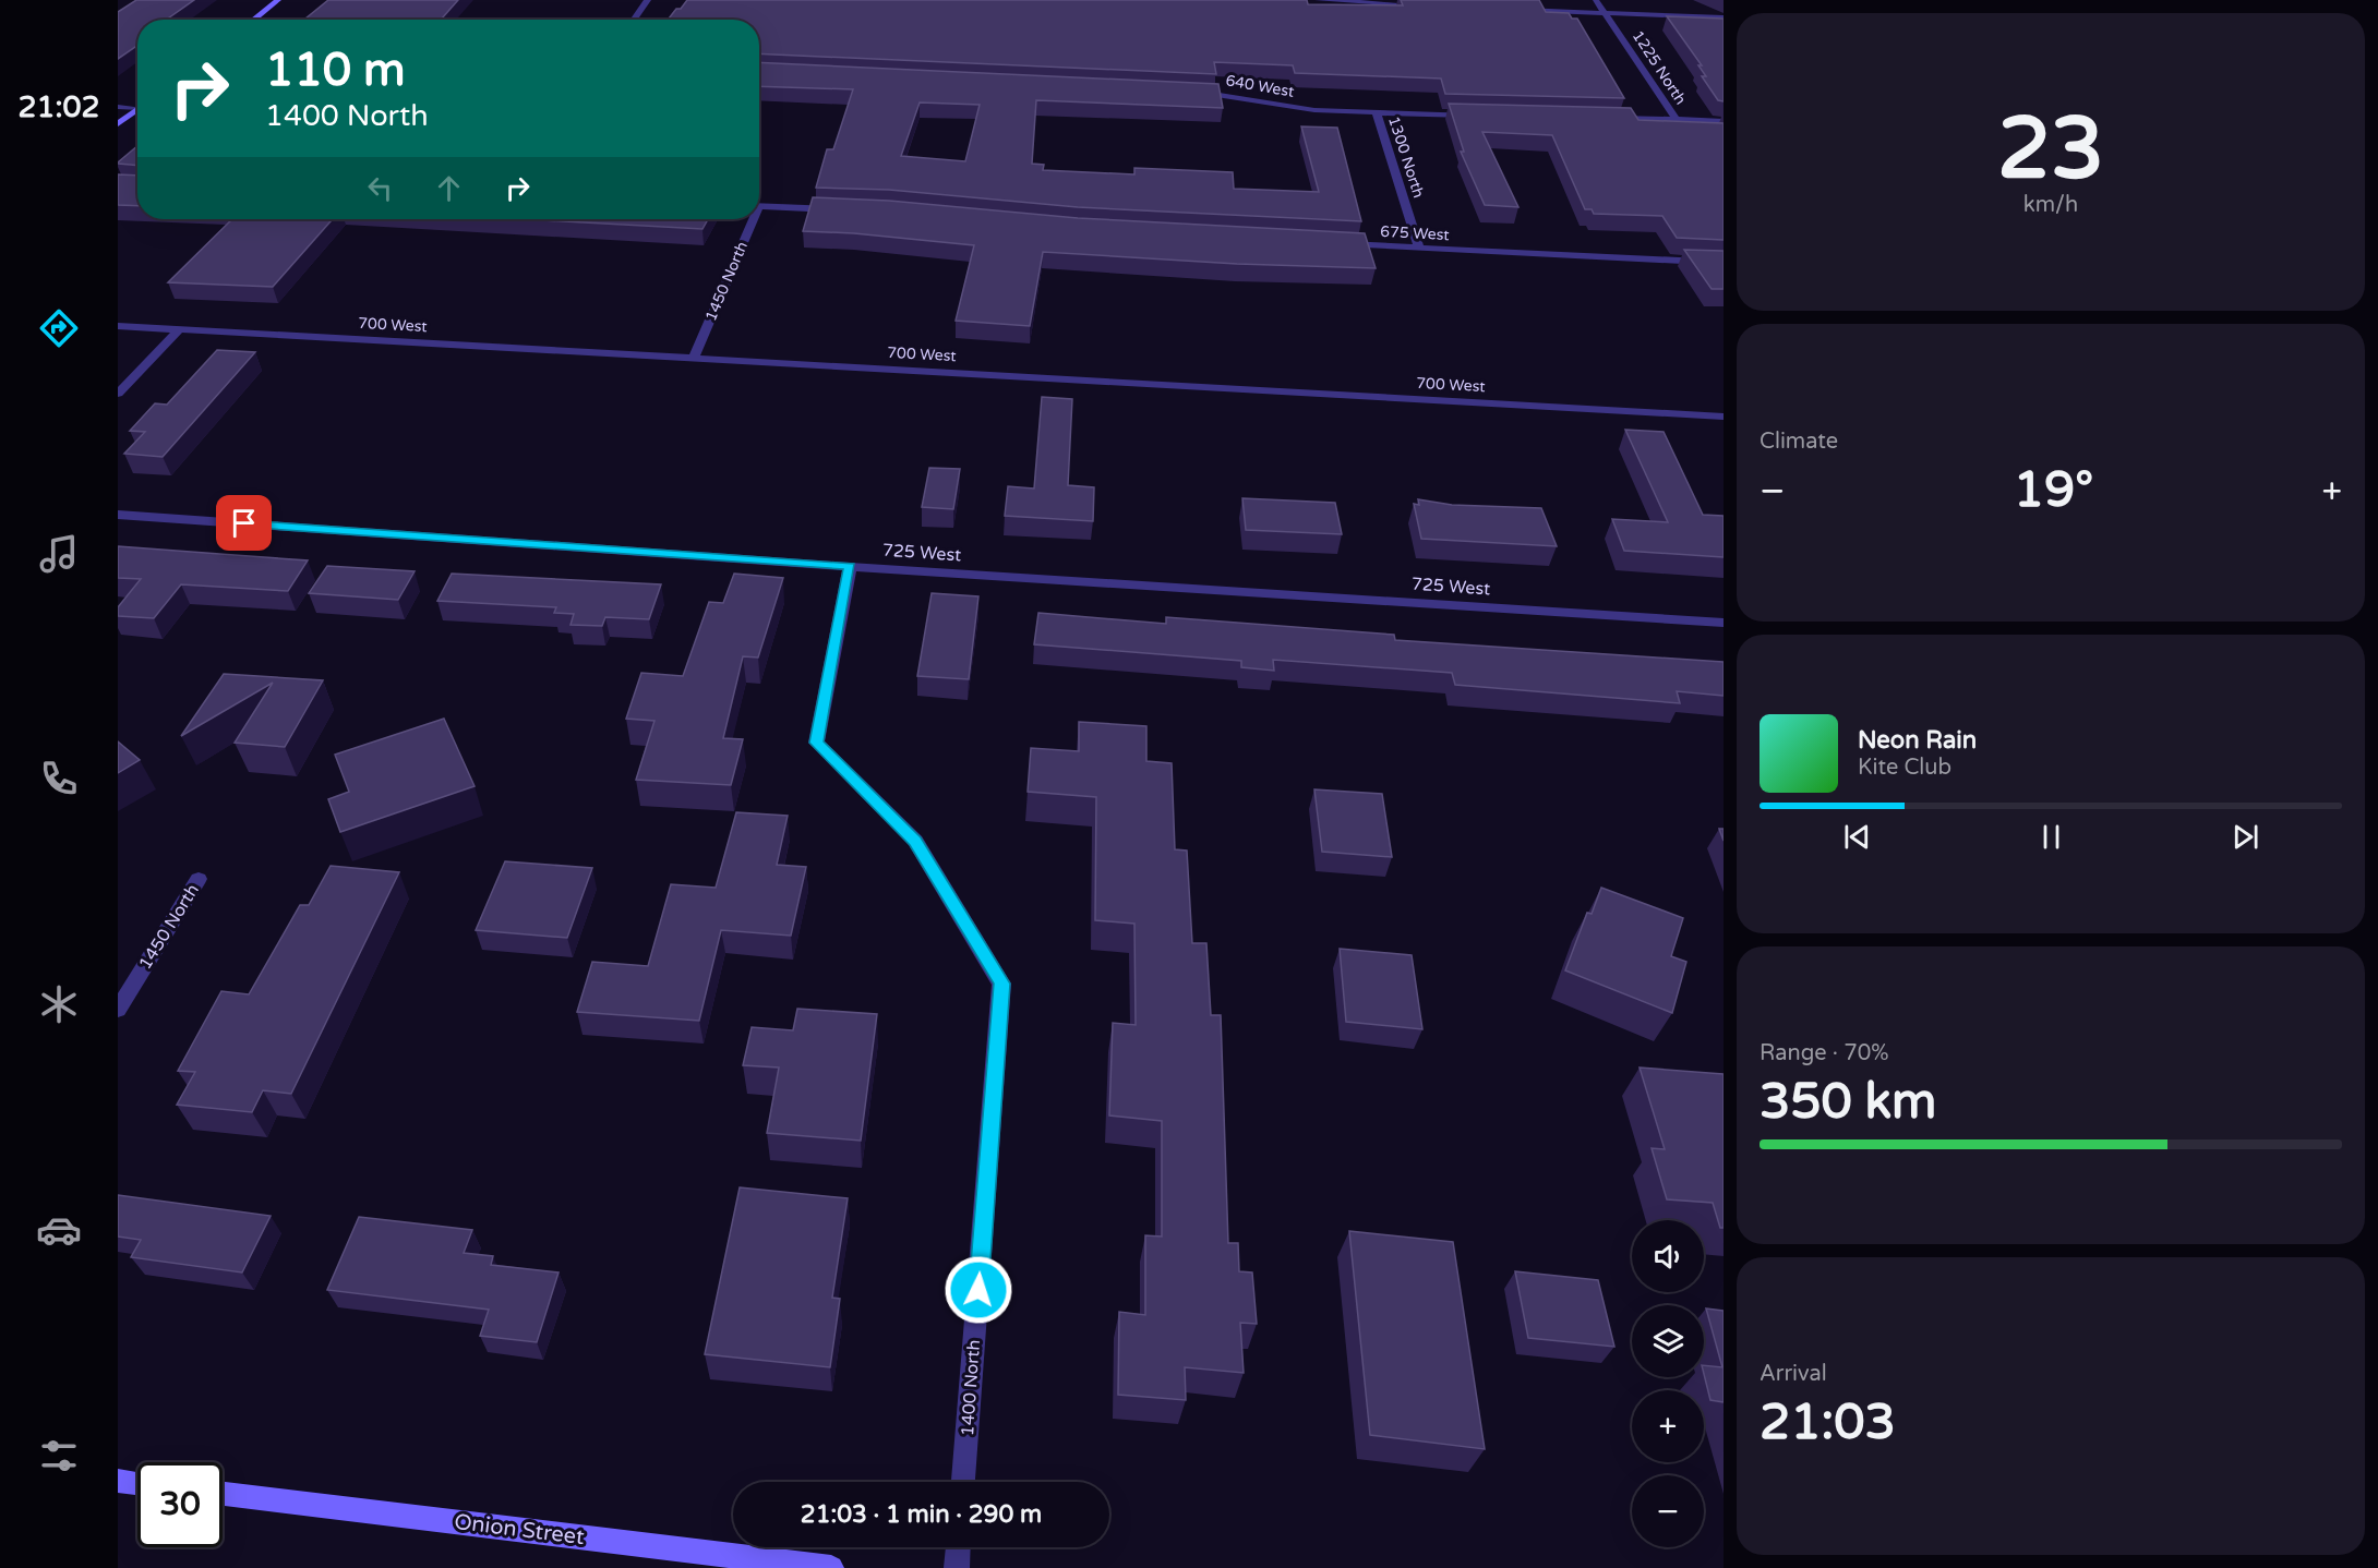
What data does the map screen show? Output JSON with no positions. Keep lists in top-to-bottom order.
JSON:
{
  "streets": {
    "street": [
      "1225 North",
      "640 West",
      "1300 North",
      "675 West",
      "1450 North",
      "700 West",
      "725 West",
      "1400 North",
      "Onion Street"
    ]
  },
  "crossings": [
    ["640 West", "1300 North"],
    ["1300 North", "675 West"],
    ["1450 North", "700 West"],
    ["725 West", "1400 North"]
  ],
  "page": {
    "tabs": "21:02",
    "tile": [
      ["23", "km/h"],
      "Climate",
      ["Range · 70%", "350 km"],
      ["Arrival", "21:03"]
    ],
    "turn": ["110 m", "1400 North"],
    "heat": ["−", "19°", "+"],
    "song": ["Neon Rain", "Kite Club"],
    "map_buttons": ["+", "−"],
    "limit": "30",
    "trip": "21:03 · 1 min · 290 m"
  }
}
